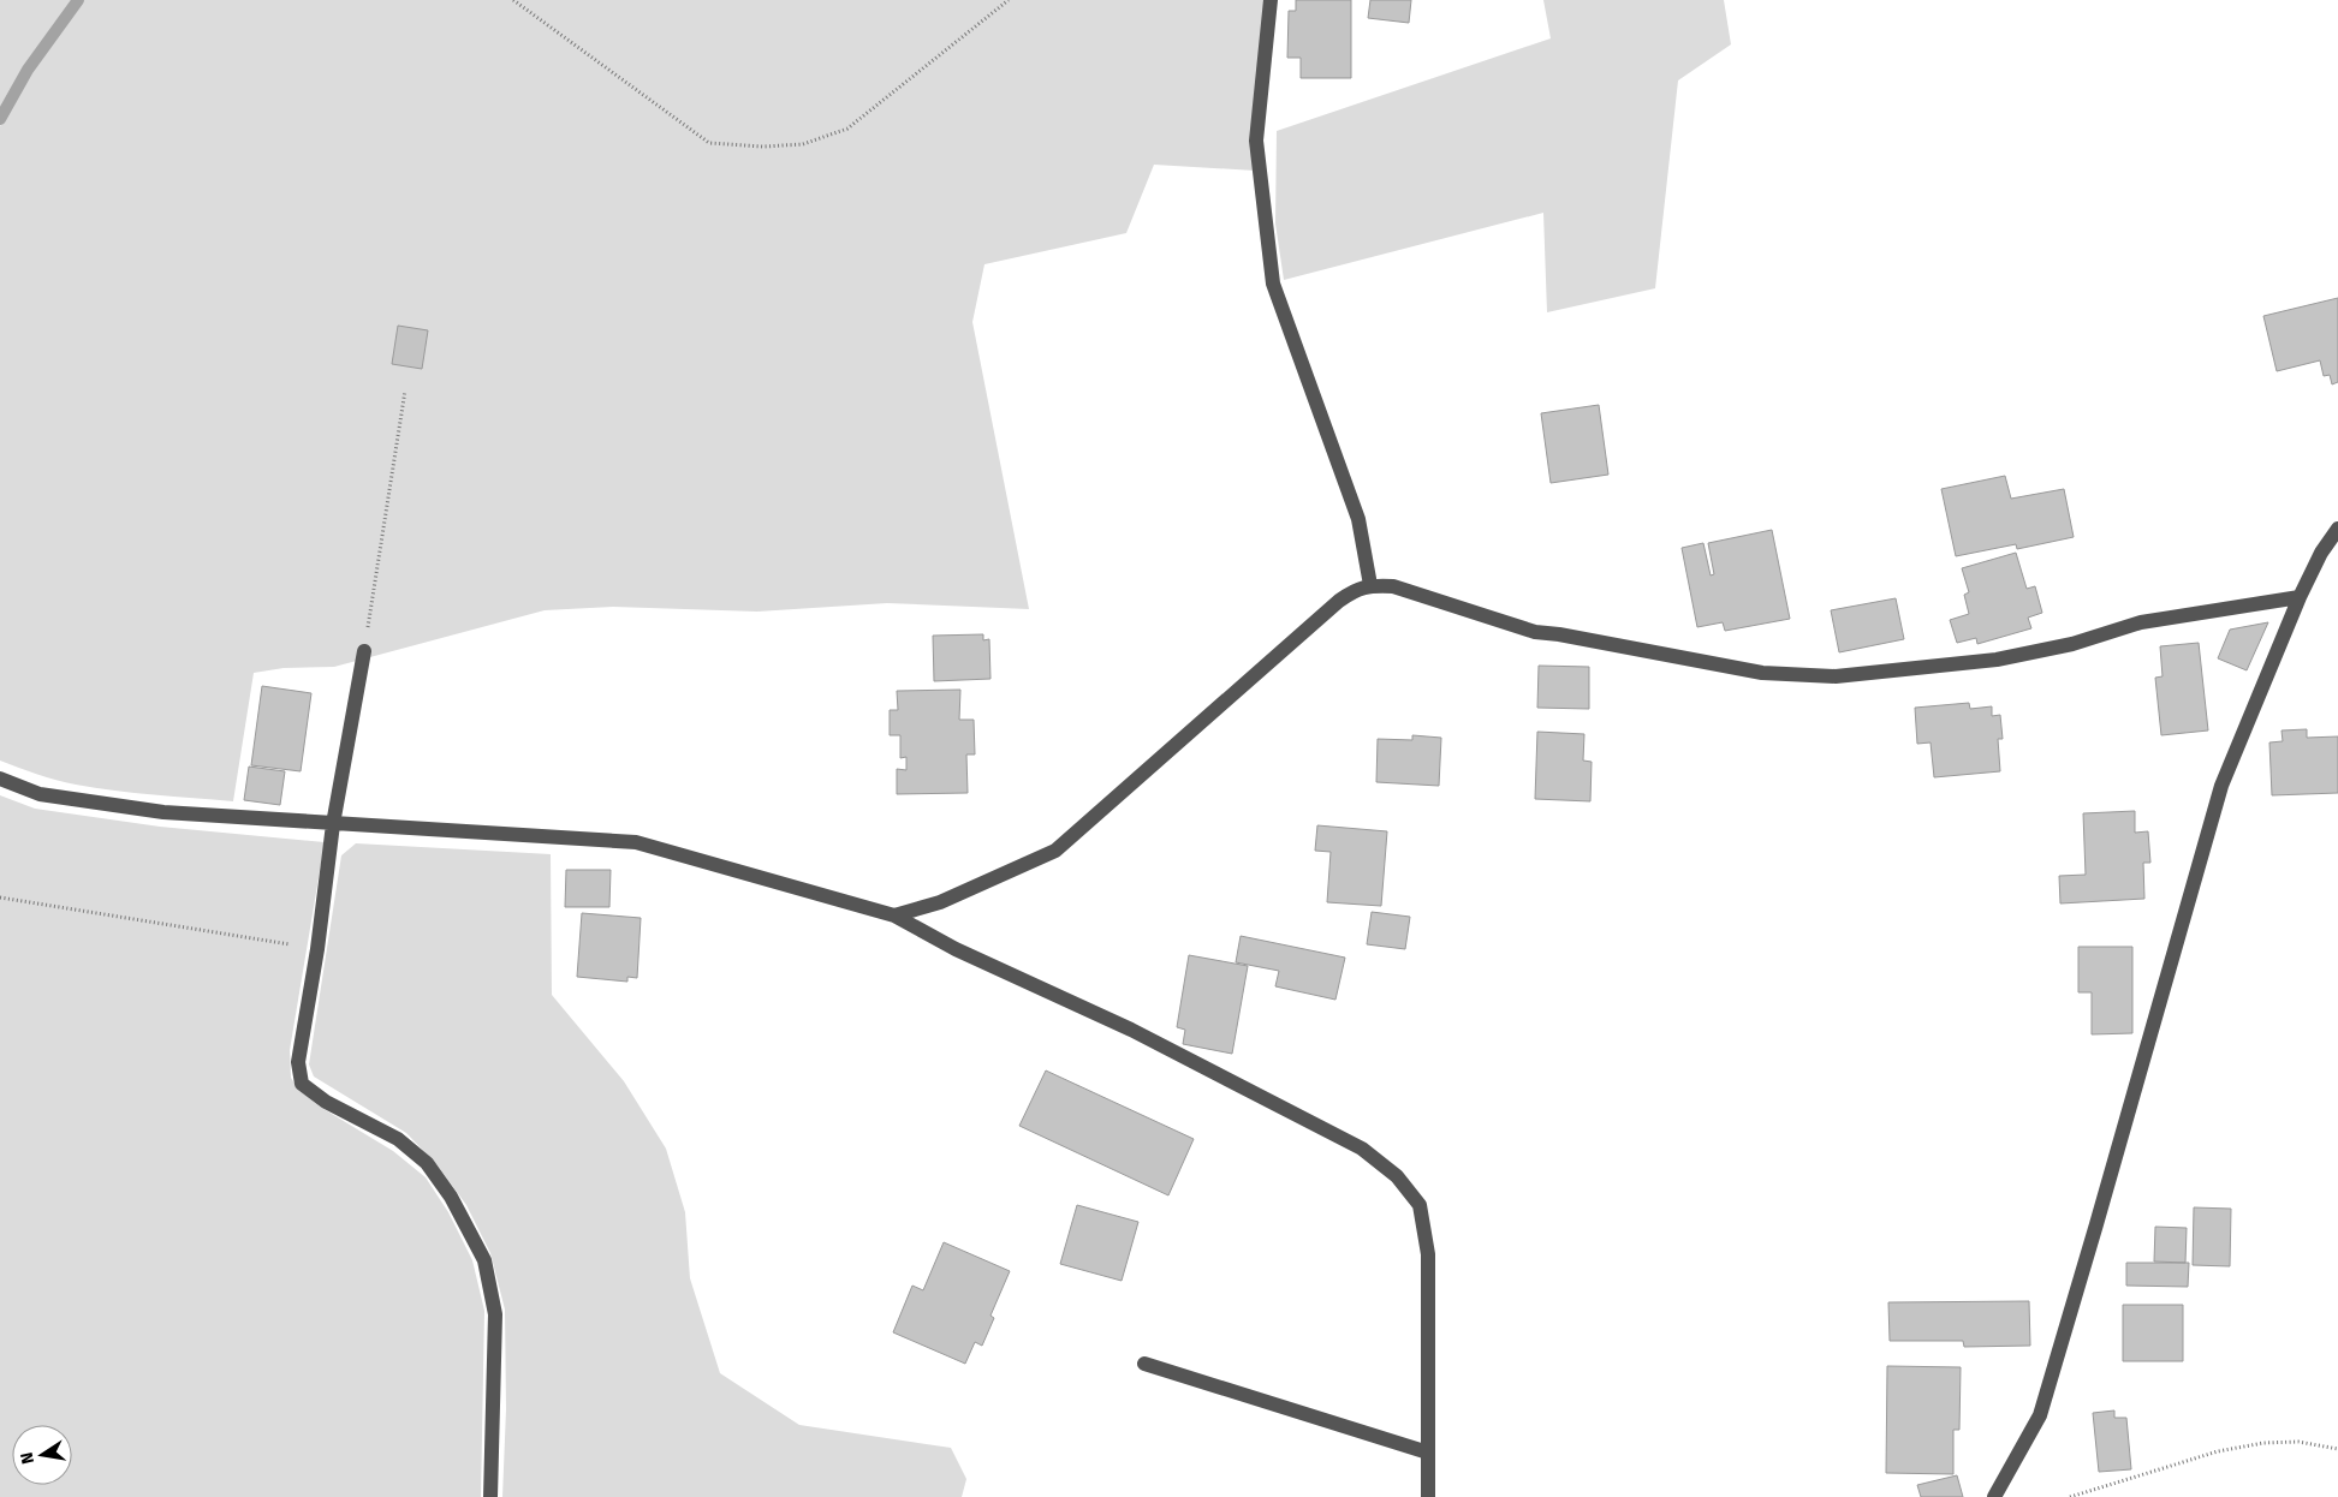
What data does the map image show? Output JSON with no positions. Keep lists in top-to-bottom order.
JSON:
{
  "north": "left"
}
